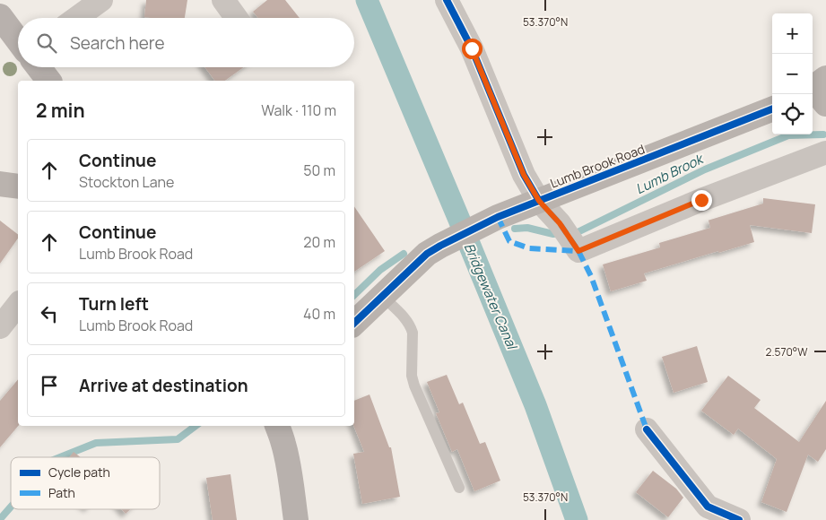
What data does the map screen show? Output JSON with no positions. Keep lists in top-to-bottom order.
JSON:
{
  "streets": {
    "street": ["Lumb Brook Road"]
  },
  "water": ["Lumb Brook", "Bridgewater Canal"],
  "legend": ["Cycle path", "Path"],
  "page": {
    "map_buttons": ["+", "−"],
    "search": "Search here",
    "heading": ["2 min", "Walk · 110 m"],
    "list": [
      ["Continue", "Stockton Lane", "50 m"],
      ["Continue", "Lumb Brook Road", "20 m"],
      ["Turn left", "Lumb Brook Road", "40 m"],
      "Arrive at destination"
    ]
  },
  "coordinates": ["53.370°N", "2.570°W"]
}
